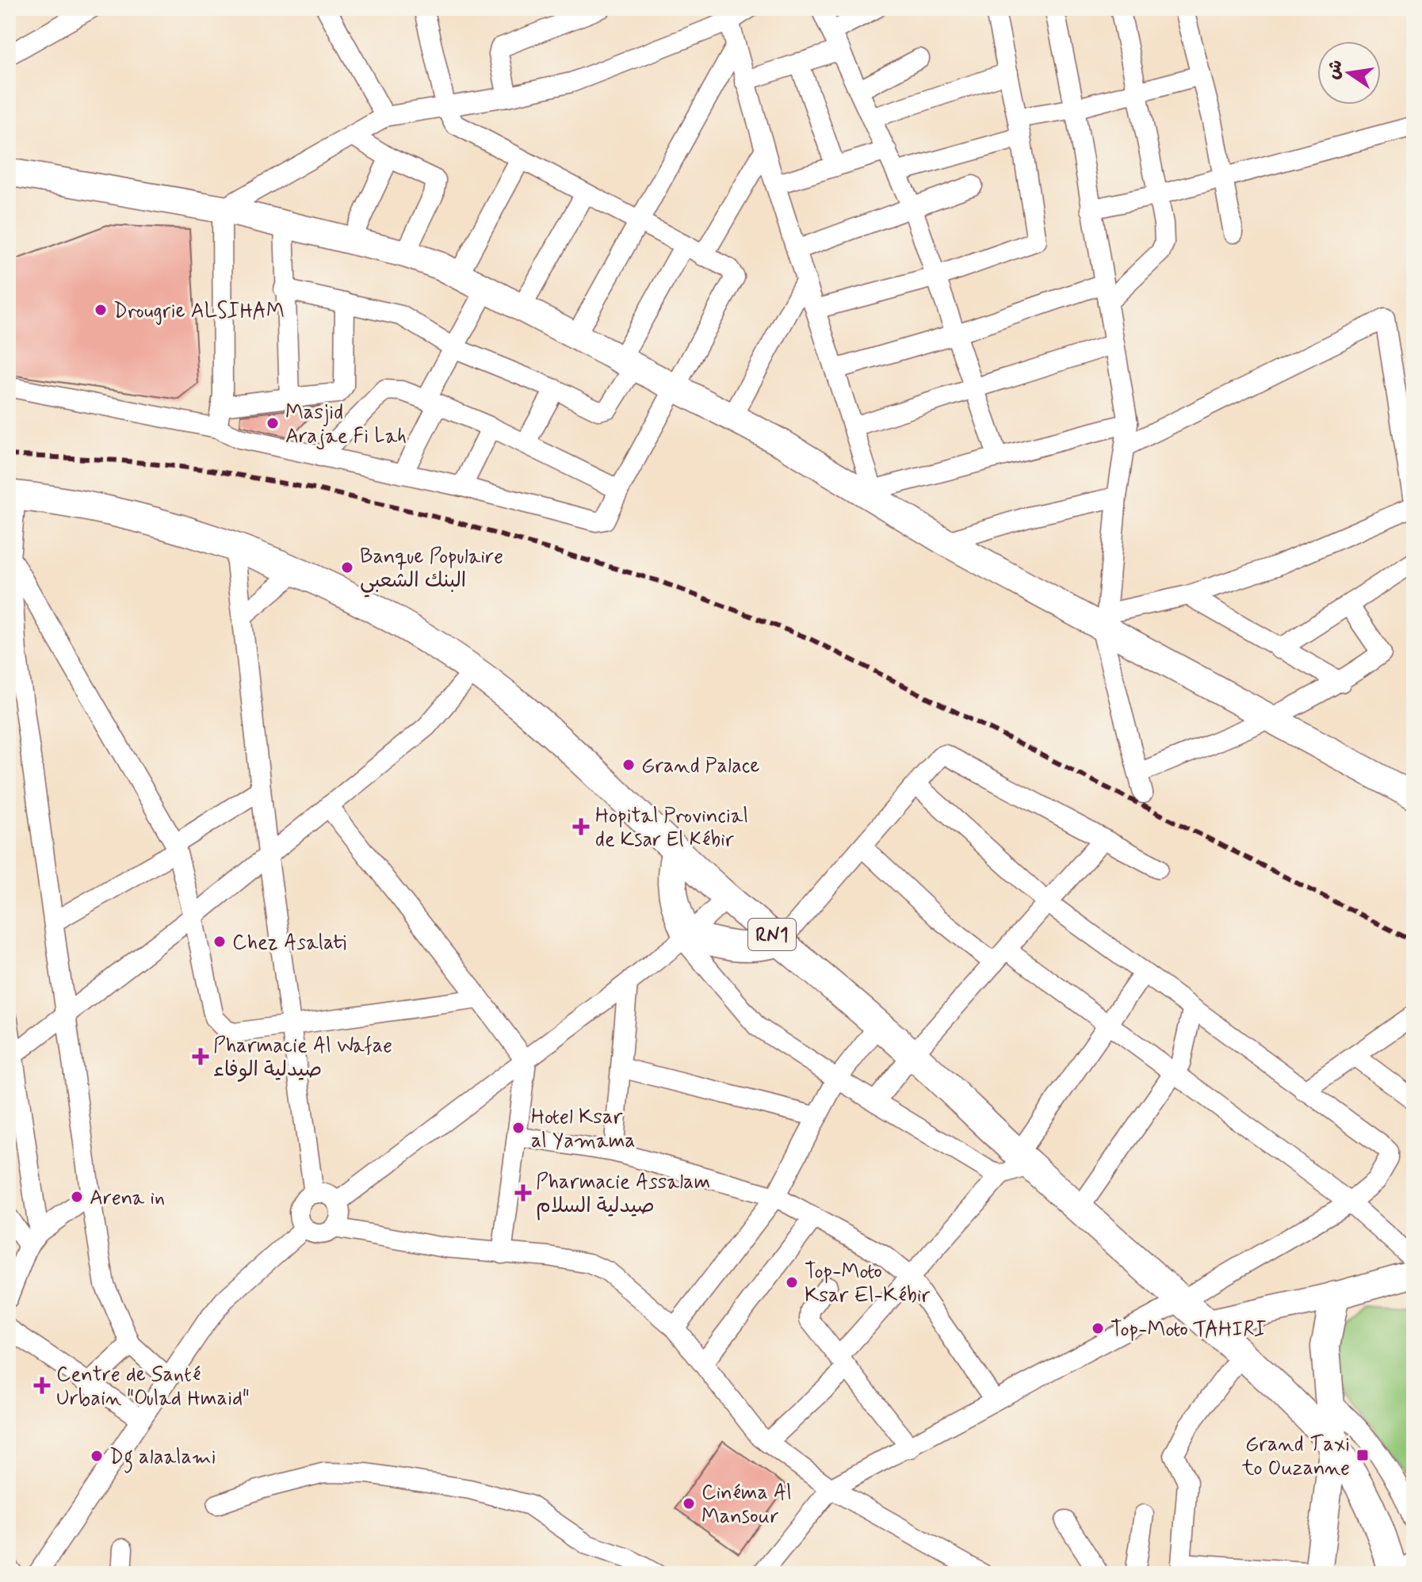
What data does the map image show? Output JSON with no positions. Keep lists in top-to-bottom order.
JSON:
{
  "streets": {
    "main road": ["RN1"]
  },
  "places": {
    "other": [
      "Drougrie ALSIHAM",
      "Masjid Arajae Fi Lah",
      "Banque Populaire البنك الشعبي",
      "Grand Palace",
      "Chez Asalati",
      "Hotel Ksar al Yamama",
      "Arena in",
      "Top-Moto Ksar El-Kébir",
      "Top-Moto TAHIRI",
      "Dg alaalami",
      "Cinéma Al Mansour"
    ],
    "health": [
      "Hopital Provincial de Ksar El Kébir",
      "Pharmacie Al Wafae صيدلية الوفاء",
      "Pharmacie Assalam صيدلية السلام",
      "Centre de Santé Urbain \"Oulad Hmaid\""
    ],
    "transit": ["Grand Taxi to Ouzanne"]
  },
  "north": "left"
}
